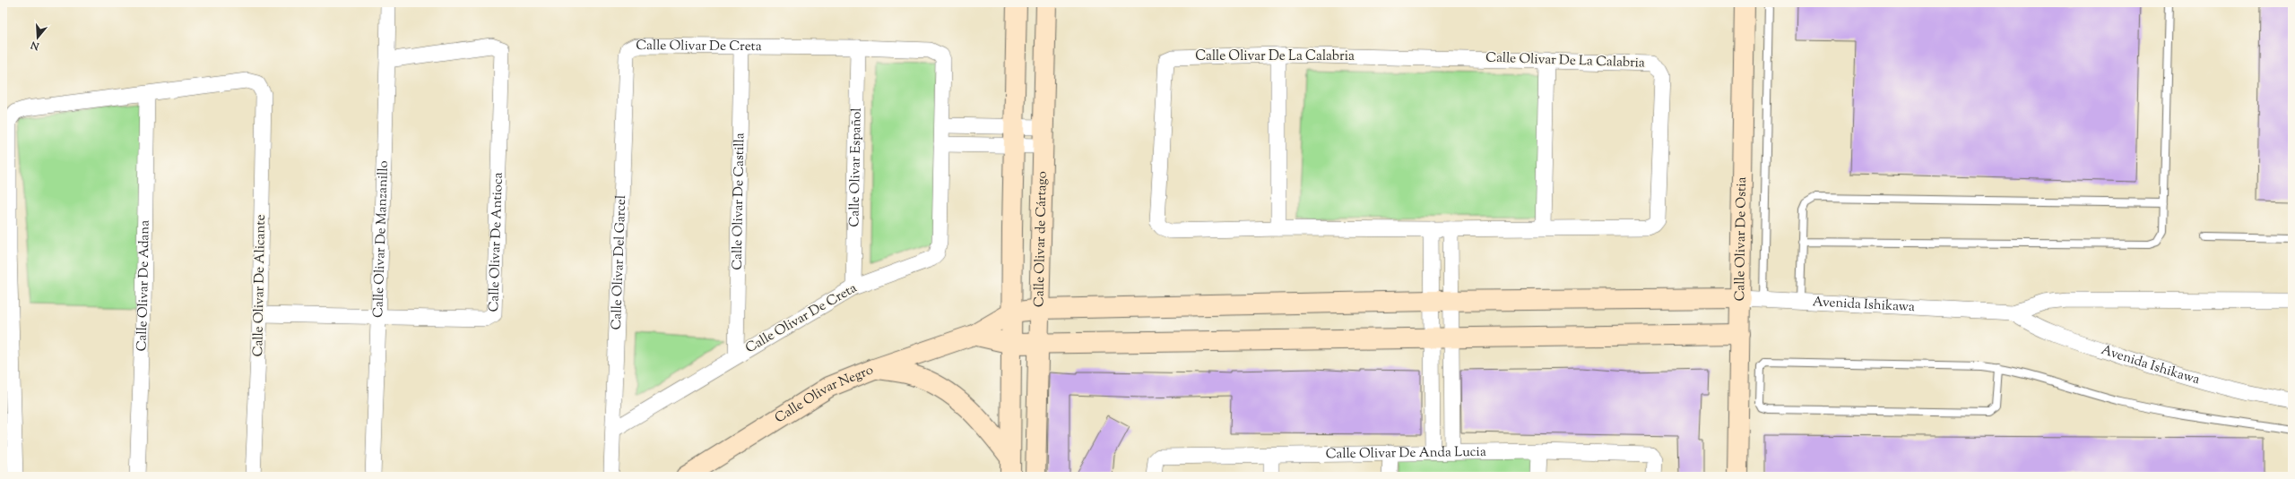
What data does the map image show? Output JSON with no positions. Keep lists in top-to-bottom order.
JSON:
{
  "streets": {
    "street": [
      "Calle Olivar De Creta",
      "Calle Olivar De La Calabria",
      "Calle Olivar Español",
      "Calle Olivar De Castilla",
      "Calle Olivar De Manzanillo",
      "Calle Olivar de Cártago",
      "Calle Olivar De Ostia",
      "Calle Olivar De Antioca",
      "Calle Olivar Del Garcel",
      "Calle Olivar De Adana",
      "Calle Olivar De Alicante",
      "Avenida Ishikawa",
      "Calle Olivar Negro",
      "Calle Olivar De Anda Lucia"
    ]
  },
  "crossings": [
    ["Calle Olivar De Creta", "Calle Olivar Español"],
    ["Calle Olivar De Creta", "Calle Olivar De Castilla"],
    ["Calle Olivar De Creta", "Calle Olivar Del Garcel"],
    ["Calle Olivar De Manzanillo", "Calle Olivar De Antioca"],
    ["Calle Olivar De Ostia", "Avenida Ishikawa"],
    ["Calle Olivar De Antioca", "Calle Olivar De Alicante"],
    ["Calle Olivar De Adana", "Calle Olivar De Alicante"]
  ],
  "north": "bottom"
}
